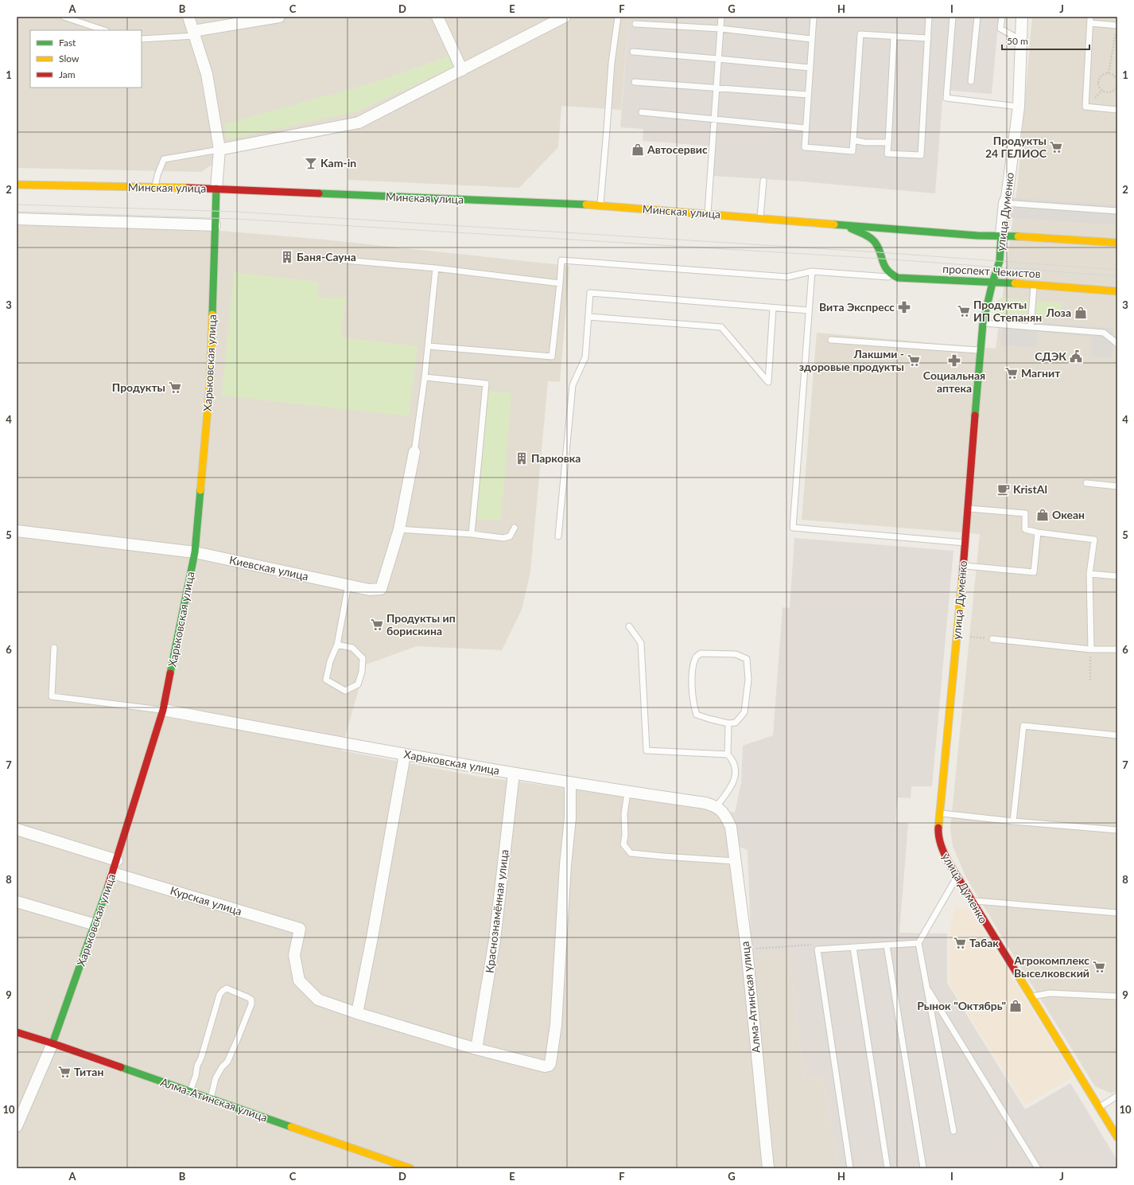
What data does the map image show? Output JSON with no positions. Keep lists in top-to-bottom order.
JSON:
{
  "streets": {
    "main road": [
      "Минская улица",
      "улица Думенко",
      "проспект Чекистов",
      "Харьковская улица",
      "Алма-Атинская улица"
    ],
    "street": ["Киевская улица", "Курская улица", "Краснознамённая улица"]
  },
  "crossings": [
    ["Минская улица", "Харьковская улица"],
    ["улица Думенко", "проспект Чекистов"],
    ["Харьковская улица", "Киевская улица"],
    ["Харьковская улица", "Курская улица"],
    ["Харьковская улица", "Краснознамённая улица"],
    ["Харьковская улица", "Алма-Атинская улица"]
  ],
  "places": {
    "supermarket": [
      "Продукты 24 ГЕЛИОС",
      "Продукты ИП Степанян",
      "Лакшми - здоровые продукты",
      "Магнит",
      "Продукты",
      "Продукты ип борискина",
      "Табак",
      "Агрокомплекс Выселковский",
      "Титан"
    ],
    "shop": [
      "Автосервис",
      "Лоза",
      "Океан",
      "Рынок \"Октябрь\""
    ],
    "bar": ["Kam-in"],
    "building": ["Баня-Сауна", "Парковка"],
    "pharmacy": ["Вита Экспресс", "Социальная аптека"],
    "public building": ["СДЭК"],
    "cafe": ["KristAl"]
  },
  "legend": ["Fast", "Slow", "Jam"],
  "scale_bar": "50 m",
  "grid": {
    "columns": [
      "A",
      "B",
      "C",
      "D",
      "E",
      "F",
      "G",
      "H",
      "I",
      "J"
    ],
    "rows": [
      "1",
      "2",
      "3",
      "4",
      "5",
      "6",
      "7",
      "8",
      "9",
      "10"
    ]
  }
}
